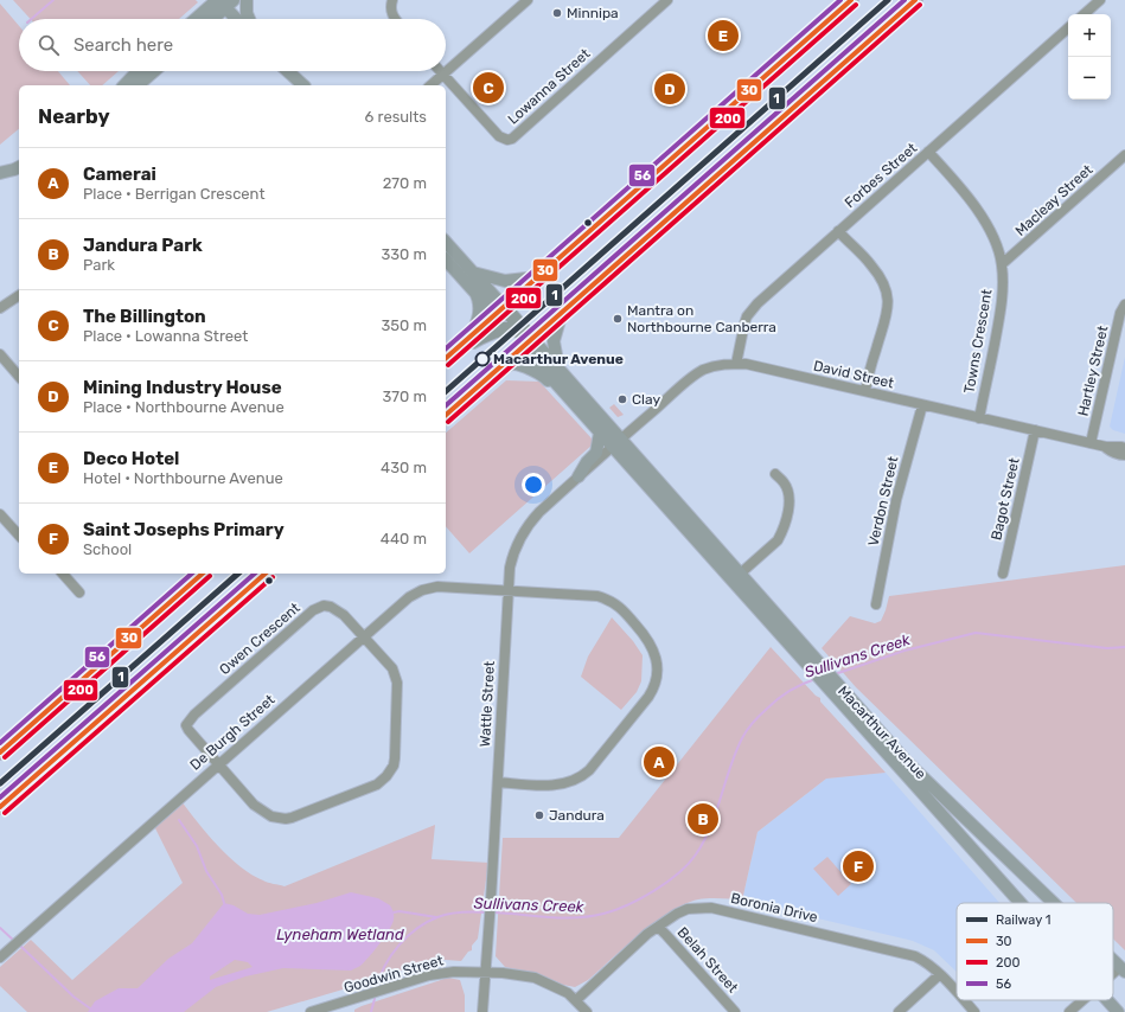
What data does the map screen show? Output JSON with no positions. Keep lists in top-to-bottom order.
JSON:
{
  "streets": {
    "highway": ["Macarthur Avenue"],
    "street": [
      "Lowanna Street",
      "Forbes Street",
      "Macleay Street",
      "Towns Crescent",
      "Hartley Street",
      "David Street",
      "Bagot Street",
      "Verdon Street",
      "Owen Crescent",
      "Wattle Street",
      "De Burgh Street",
      "Boronia Drive",
      "Belah Street",
      "Goodwin Street"
    ]
  },
  "crossings": [
    ["Forbes Street", "Towns Crescent"],
    ["Forbes Street", "David Street"],
    ["Macleay Street", "Towns Crescent"],
    ["Towns Crescent", "David Street"],
    ["Hartley Street", "David Street"],
    ["David Street", "Bagot Street"],
    ["David Street", "Verdon Street"],
    ["David Street", "Wattle Street"],
    ["David Street", "Macarthur Avenue"],
    ["Owen Crescent", "De Burgh Street"],
    ["Wattle Street", "De Burgh Street"],
    ["Wattle Street", "Macarthur Avenue"],
    ["Wattle Street", "Goodwin Street"],
    ["Boronia Drive", "Belah Street"],
    ["Boronia Drive", "Goodwin Street"]
  ],
  "water": ["Sullivans Creek", "Lyneham Wetland"],
  "places": [
    "Minnipa",
    "Mantra on Northbourne Canberra",
    "Macarthur Avenue",
    "Clay",
    "Jandura"
  ],
  "lines": [
    "rail line 1",
    "transit line 30",
    "transit line 56",
    "transit line 200"
  ],
  "legend": [
    "Railway 1",
    "30",
    "200",
    "56"
  ],
  "page": {
    "map_buttons": ["+", "−"],
    "pins": [
      "E",
      "C",
      "D",
      "A",
      "B",
      "F"
    ],
    "search": "Search here",
    "heading": ["Nearby", "6 results"],
    "list": [
      {
        "mark": "A",
        "name": "Camerai",
        "note": "Place · Berrigan Crescent",
        "value": "270 m"
      },
      {
        "mark": "B",
        "name": "Jandura Park",
        "note": "Park",
        "value": "330 m"
      },
      {
        "mark": "C",
        "name": "The Billington",
        "note": "Place · Lowanna Street",
        "value": "350 m"
      },
      {
        "mark": "D",
        "name": "Mining Industry House",
        "note": "Place · Northbourne Avenue",
        "value": "370 m"
      },
      {
        "mark": "E",
        "name": "Deco Hotel",
        "note": "Hotel · Northbourne Avenue",
        "value": "430 m"
      },
      {
        "mark": "F",
        "name": "Saint Josephs Primary",
        "note": "School",
        "value": "440 m"
      }
    ]
  }
}
